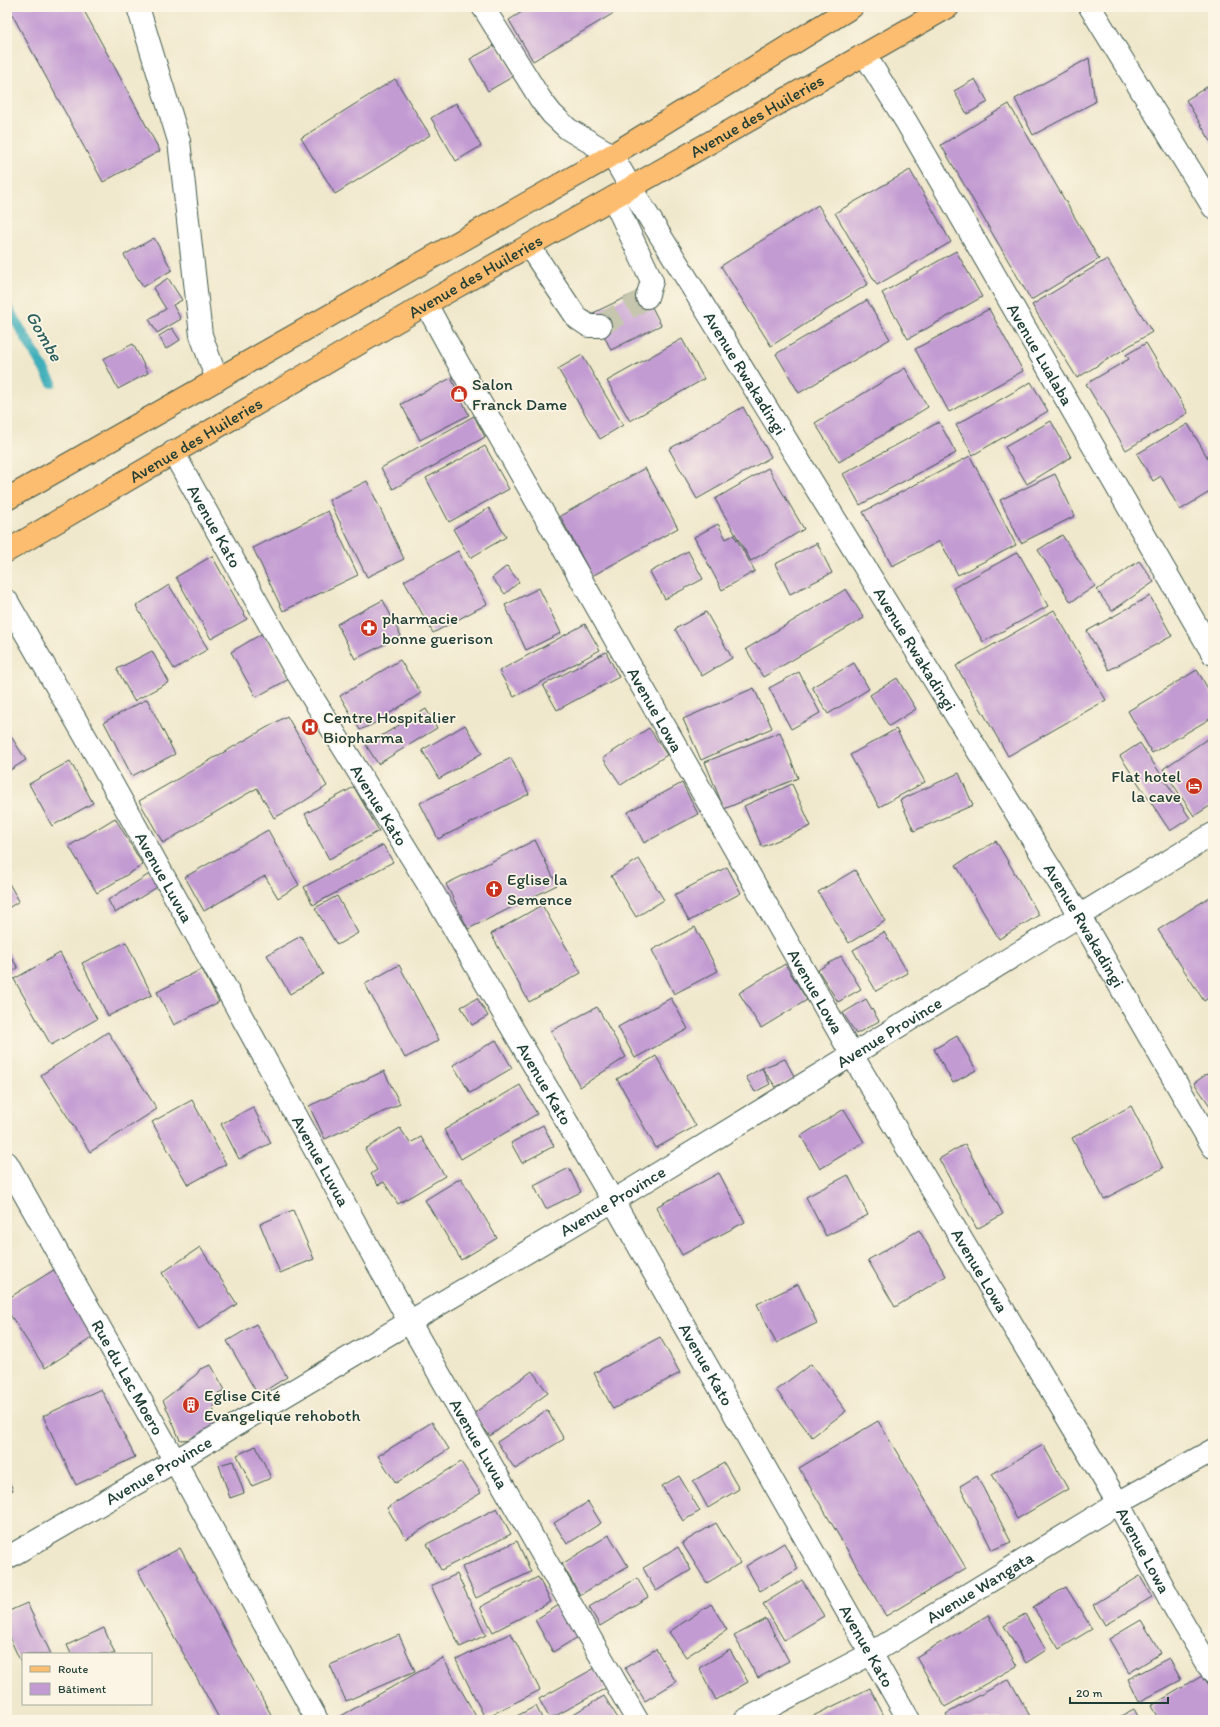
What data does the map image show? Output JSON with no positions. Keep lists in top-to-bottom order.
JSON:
{
  "streets": {
    "main road": ["Avenue des Huileries"],
    "street": [
      "Avenue Lualaba",
      "Avenue Rwakadingi",
      "Avenue Kato",
      "Avenue Lowa",
      "Avenue Luvua",
      "Avenue Province",
      "Rue du Lac Moero",
      "Avenue Wangata"
    ]
  },
  "crossings": [
    ["Avenue des Huileries", "Avenue Lualaba"],
    ["Avenue des Huileries", "Avenue Rwakadingi"],
    ["Avenue des Huileries", "Avenue Kato"],
    ["Avenue des Huileries", "Avenue Lowa"],
    ["Avenue Rwakadingi", "Avenue Province"],
    ["Avenue Kato", "Avenue Province"],
    ["Avenue Kato", "Avenue Wangata"],
    ["Avenue Lowa", "Avenue Province"],
    ["Avenue Lowa", "Avenue Wangata"],
    ["Avenue Luvua", "Avenue Province"],
    ["Avenue Province", "Rue du Lac Moero"]
  ],
  "water": ["Gombe"],
  "places": {
    "shop": ["Salon Franck Dame"],
    "pharmacy": ["pharmacie bonne guerison"],
    "hospital": ["Centre Hospitalier Biopharma"],
    "hotel": ["Flat hotel la cave"],
    "church": ["Eglise la Semence"],
    "building": ["Eglise Cité Evangelique rehoboth"]
  },
  "legend": ["Route", "Bâtiment"],
  "scale_bar": "20 m"
}
